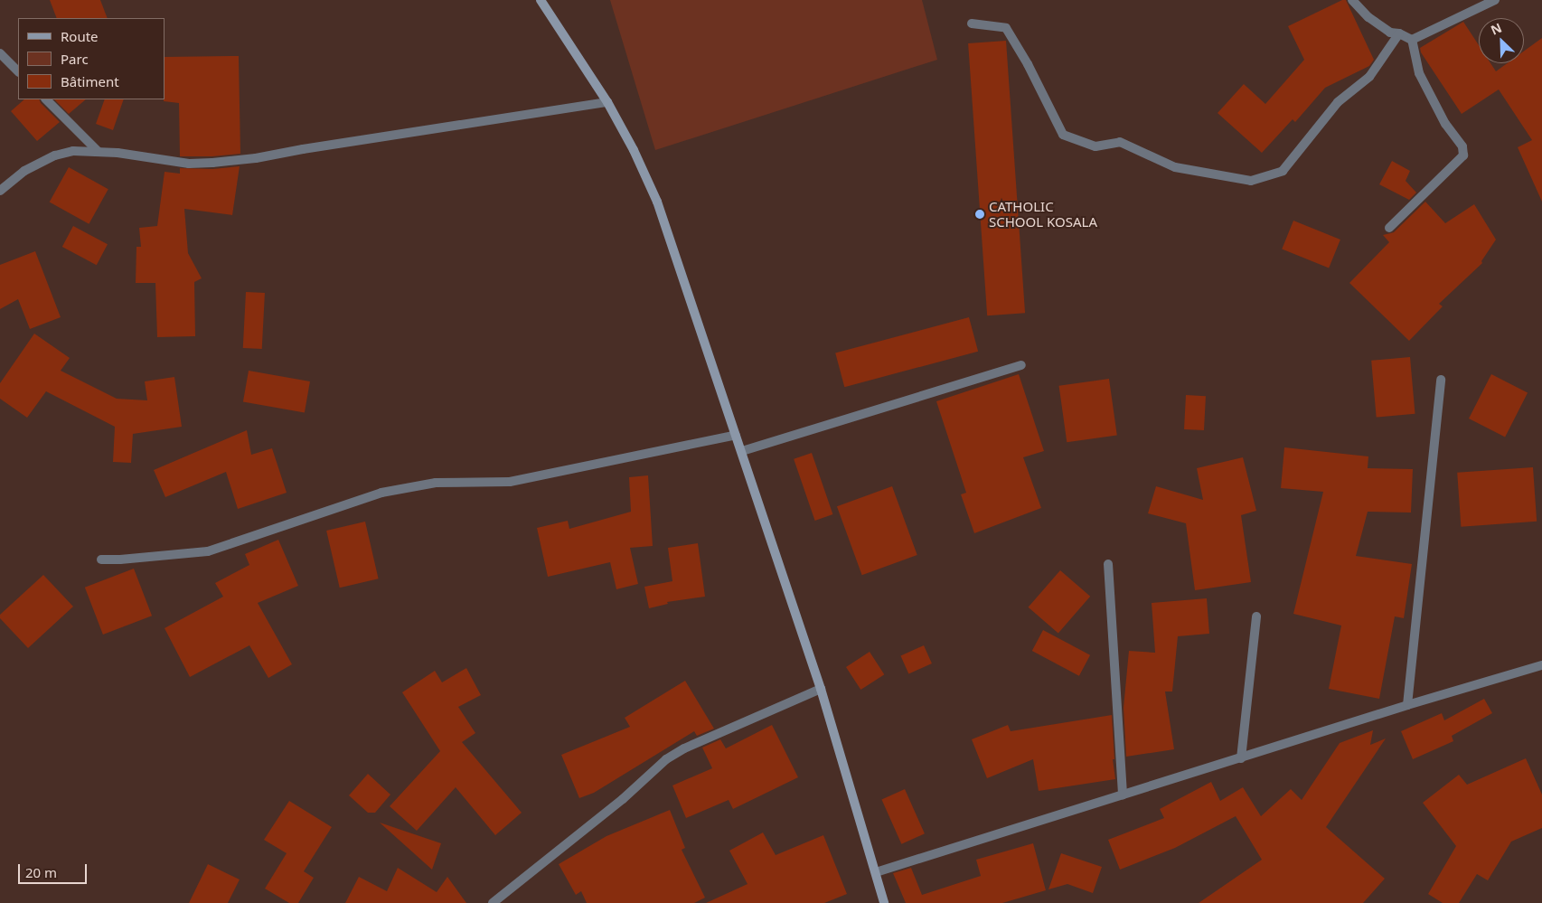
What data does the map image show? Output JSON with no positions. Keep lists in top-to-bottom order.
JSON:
{
  "places": ["CATHOLIC SCHOOL KOSALA"],
  "legend": ["Route", "Parc", "Bâtiment"],
  "scale_bar": "20 m",
  "north": "top left"
}
